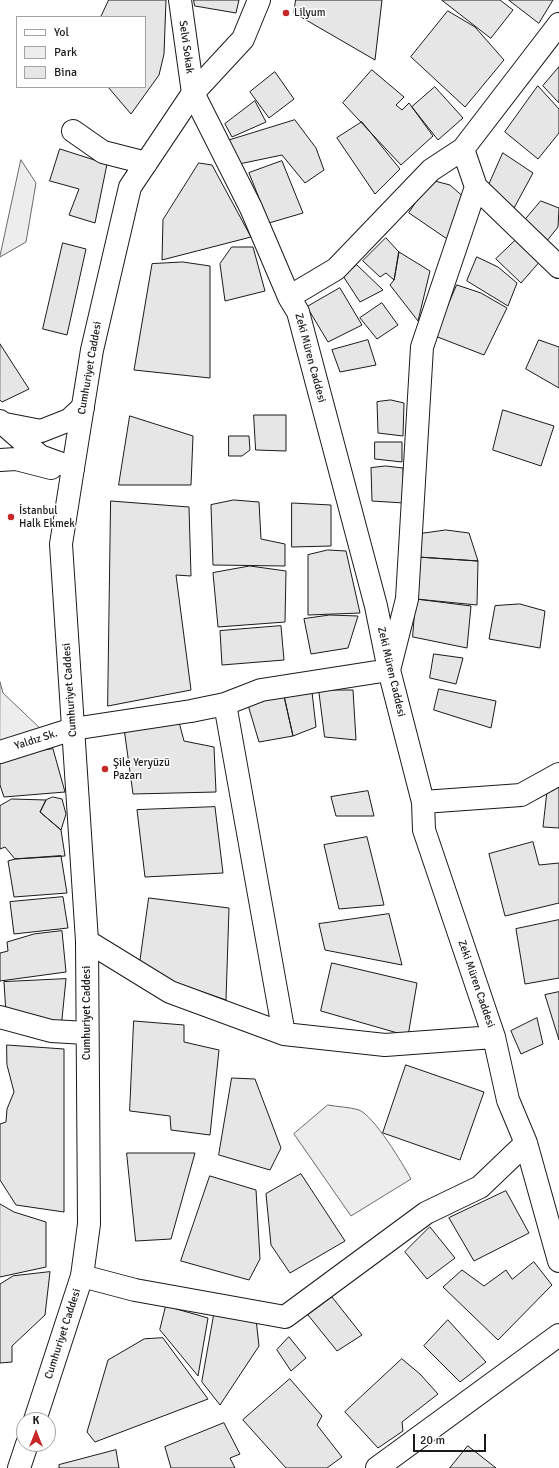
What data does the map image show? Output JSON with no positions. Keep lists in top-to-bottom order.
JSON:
{
  "streets": {
    "street": [
      "Selvi Sokak",
      "Zeki Müren Caddesi",
      "Cumhuriyet Caddesi",
      "Yaldız Sk."
    ]
  },
  "crossings": [
    ["Selvi Sokak", "Zeki Müren Caddesi"],
    ["Selvi Sokak", "Cumhuriyet Caddesi"],
    ["Zeki Müren Caddesi", "Cumhuriyet Caddesi"],
    ["Zeki Müren Caddesi", "Yaldız Sk."],
    ["Cumhuriyet Caddesi", "Yaldız Sk."]
  ],
  "places": ["Lilyum", "İstanbul Halk Ekmek", "Şile Yeryüzü Pazarı"],
  "legend": ["Yol", "Park", "Bina"],
  "scale_bar": "20 m",
  "north": "top"
}
